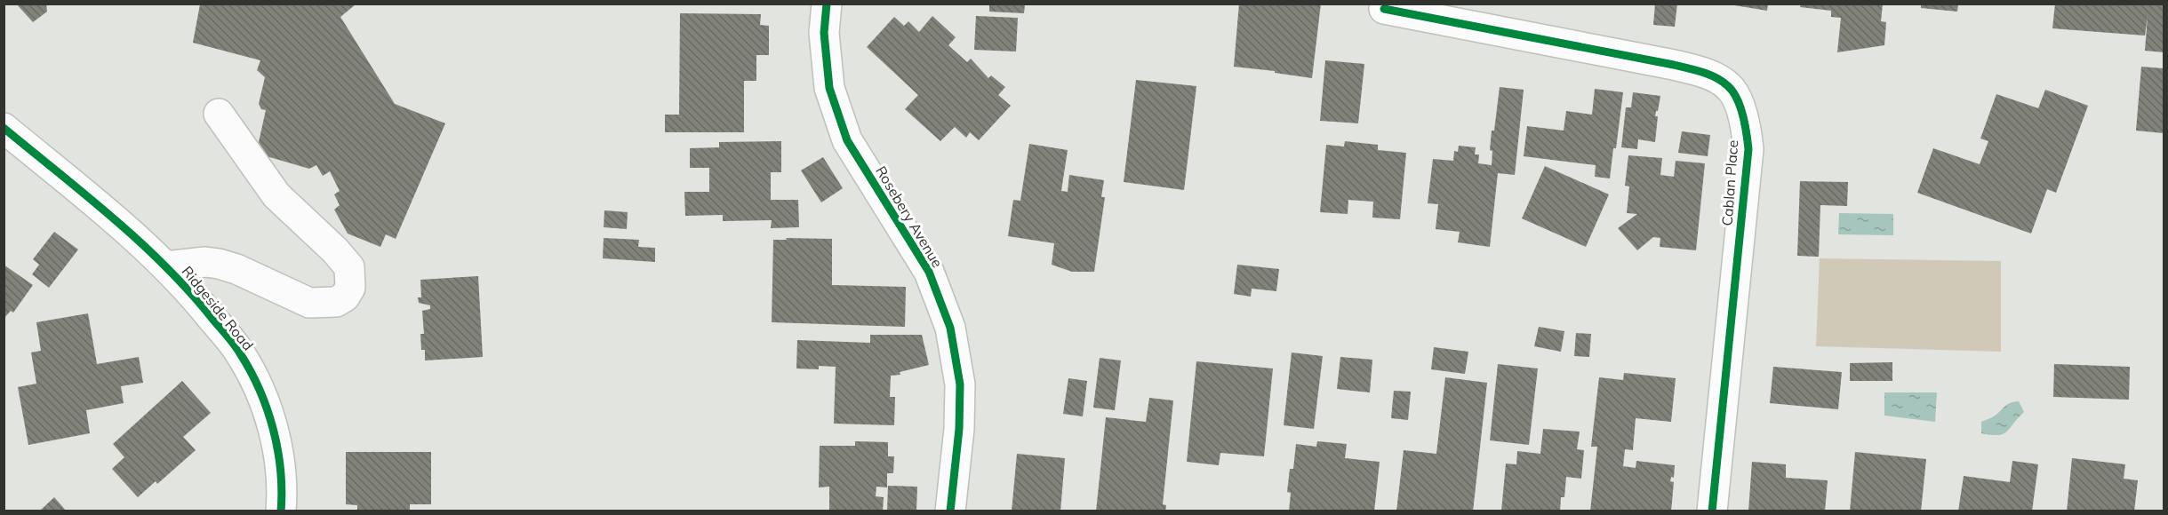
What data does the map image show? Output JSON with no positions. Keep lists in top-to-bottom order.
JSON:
{
  "streets": {
    "street": ["Cablan Place", "Rosebery Avenue", "Ridgeside Road"]
  }
}
